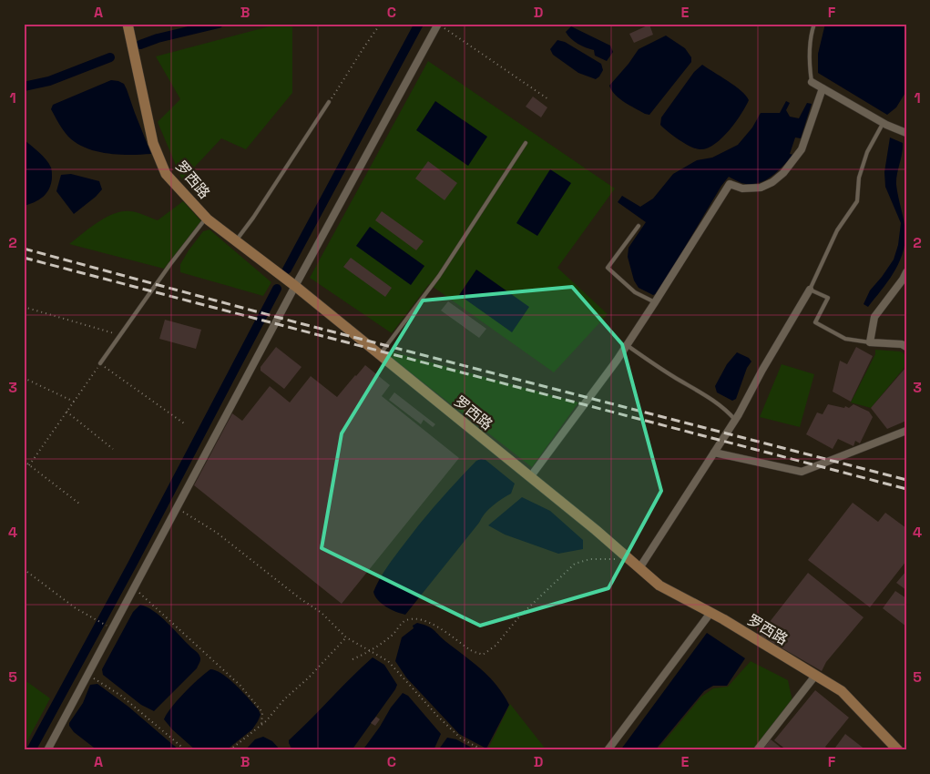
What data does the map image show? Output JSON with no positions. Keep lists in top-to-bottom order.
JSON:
{
  "streets": {
    "street": ["罗西路"]
  },
  "grid": {
    "columns": [
      "A",
      "B",
      "C",
      "D",
      "E",
      "F"
    ],
    "rows": [
      "1",
      "2",
      "3",
      "4",
      "5"
    ]
  }
}
